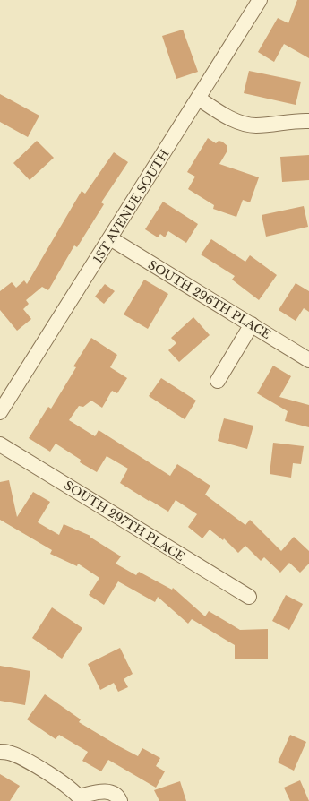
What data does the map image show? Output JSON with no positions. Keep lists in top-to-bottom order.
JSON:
{
  "streets": {
    "street": ["1ST AVENUE SOUTH", "SOUTH 296TH PLACE", "SOUTH 297TH PLACE"]
  },
  "crossings": [
    ["1ST AVENUE SOUTH", "SOUTH 296TH PLACE"]
  ]
}
